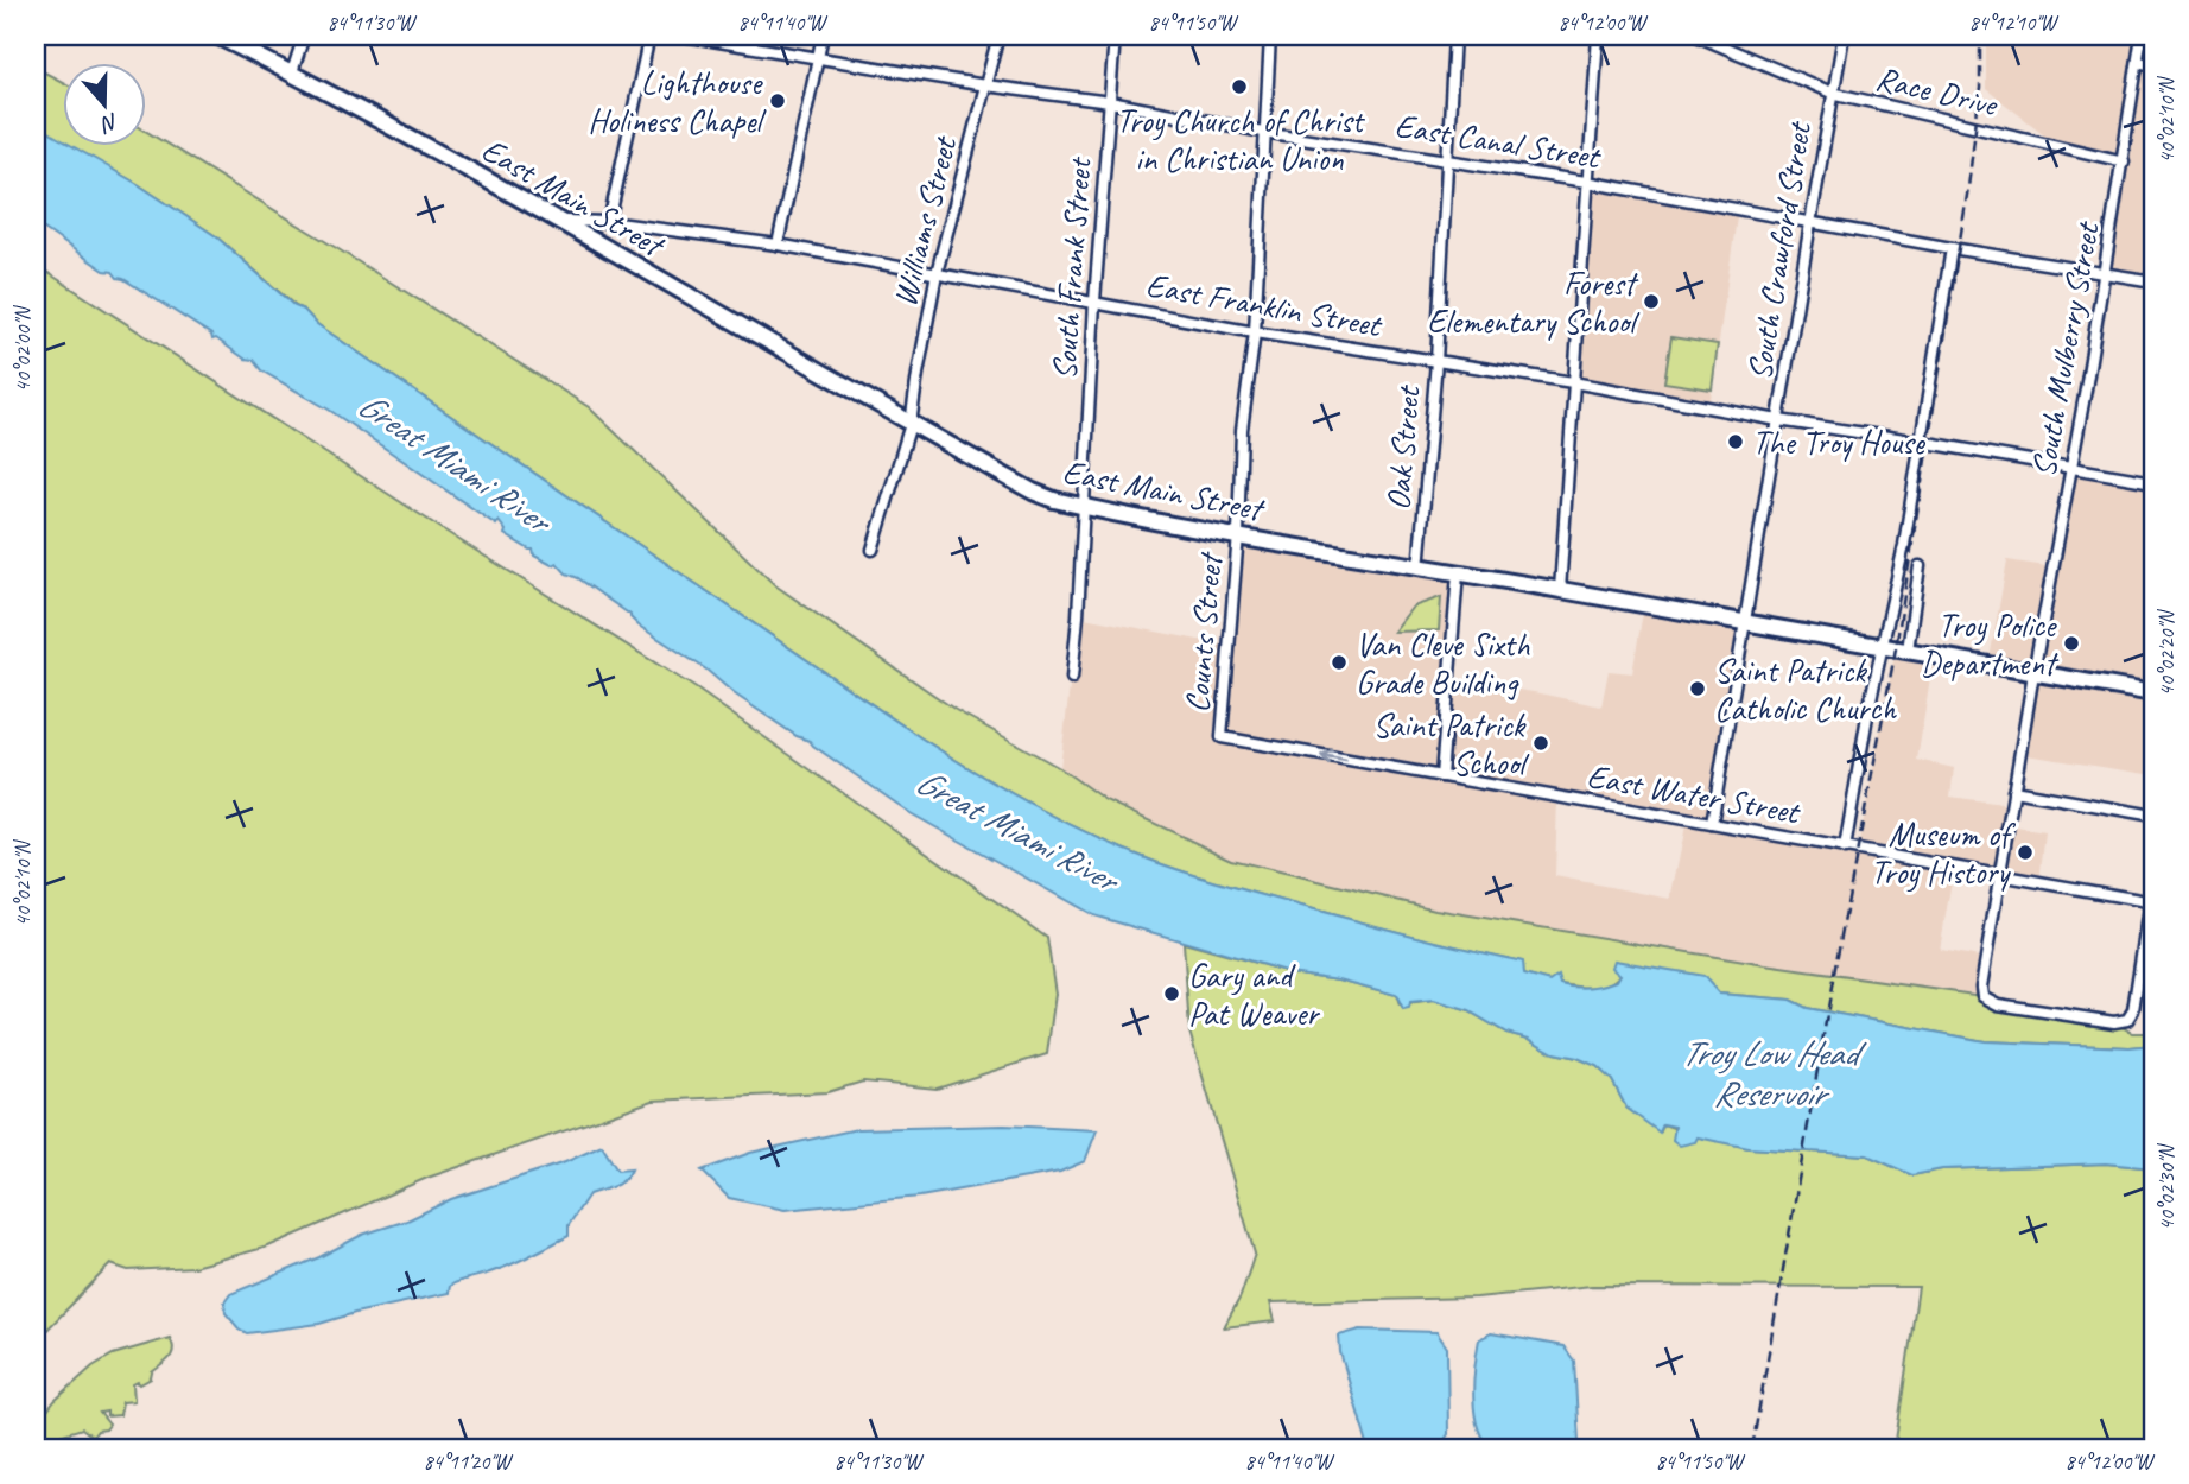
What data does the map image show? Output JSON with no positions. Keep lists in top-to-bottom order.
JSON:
{
  "streets": {
    "main road": ["East Main Street"],
    "street": [
      "Race Drive",
      "East Canal Street",
      "Williams Street",
      "South Crawford Street",
      "South Frank Street",
      "East Franklin Street",
      "South Mulberry Street",
      "Oak Street",
      "Counts Street",
      "East Water Street"
    ]
  },
  "crossings": [
    ["Race Drive", "South Crawford Street"],
    ["Race Drive", "South Mulberry Street"],
    ["East Canal Street", "Williams Street"],
    ["East Canal Street", "South Crawford Street"],
    ["East Canal Street", "South Frank Street"],
    ["East Canal Street", "South Mulberry Street"],
    ["East Canal Street", "Oak Street"],
    ["East Canal Street", "Counts Street"],
    ["East Main Street", "Williams Street"],
    ["East Main Street", "South Crawford Street"],
    ["East Main Street", "South Frank Street"],
    ["East Main Street", "East Franklin Street"],
    ["East Main Street", "South Mulberry Street"],
    ["East Main Street", "Oak Street"],
    ["East Main Street", "Counts Street"],
    ["Williams Street", "East Franklin Street"],
    ["South Crawford Street", "East Franklin Street"],
    ["South Crawford Street", "East Water Street"],
    ["South Frank Street", "East Franklin Street"],
    ["East Franklin Street", "South Mulberry Street"],
    ["East Franklin Street", "Oak Street"],
    ["East Franklin Street", "Counts Street"],
    ["South Mulberry Street", "East Water Street"],
    ["Counts Street", "East Water Street"]
  ],
  "water": ["Great Miami River", "Troy Low Head Reservoir"],
  "places": [
    "Troy Church of Christ in Christian Union",
    "Lighthouse Holiness Chapel",
    "Forest Elementary School",
    "The Troy House",
    "Troy Police Department",
    "Van Cleve Sixth Grade Building",
    "Saint Patrick Catholic Church",
    "Saint Patrick School",
    "Museum of Troy History",
    "Gary and Pat Weaver"
  ],
  "north": "bottom",
  "coordinates": [
    "84°11'30\"W",
    "84°11'40\"W",
    "84°11'50\"W",
    "84°12'00\"W",
    "84°12'10\"W",
    "40°02'10\"N",
    "40°02'00\"N",
    "40°02'20\"N",
    "40°02'30\"N",
    "84°11'20\"W"
  ]
}
